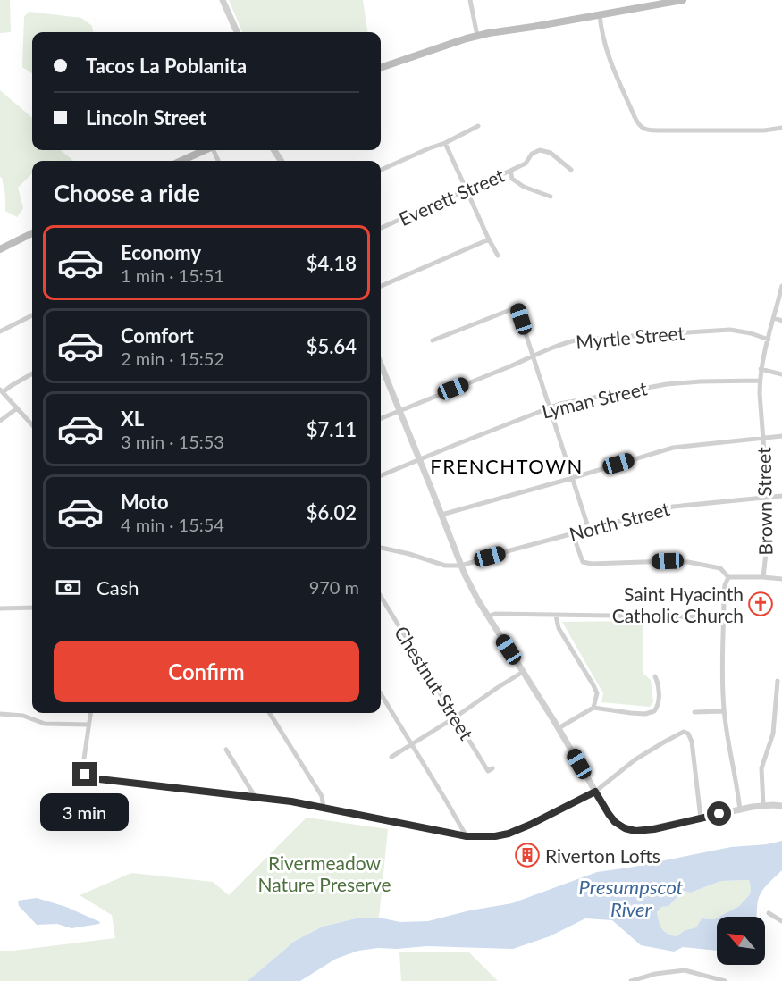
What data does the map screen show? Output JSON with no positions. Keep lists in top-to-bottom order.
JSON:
{
  "streets": {
    "street": [
      "Everett Street",
      "Myrtle Street",
      "Lyman Street",
      "Brown Street",
      "North Street",
      "Chestnut Street"
    ]
  },
  "crossings": [
    ["Myrtle Street", "Brown Street"],
    ["Lyman Street", "Brown Street"],
    ["Brown Street", "North Street"]
  ],
  "districts": ["FRENCHTOWN"],
  "water": ["Presumpscot River"],
  "parks": ["Rivermeadow Nature Preserve"],
  "places": {
    "church": ["Saint Hyacinth Catholic Church"],
    "building": ["Riverton Lofts"]
  },
  "north": "top left",
  "page": {
    "banner": ["Tacos La Poblanita", "Lincoln Street"],
    "heading": "Choose a ride",
    "list": [
      {
        "name": "Economy",
        "note": "1 min · 15:51",
        "value": "$4.18"
      },
      {
        "name": "Comfort",
        "note": "2 min · 15:52",
        "value": "$5.64"
      },
      {
        "name": "XL",
        "note": "3 min · 15:53",
        "value": "$7.11"
      },
      {
        "name": "Moto",
        "note": "4 min · 15:54",
        "value": "$6.02"
      }
    ],
    "pay": ["Cash", "970 m"],
    "buttons": "Confirm",
    "bubble": "3 min"
  }
}
